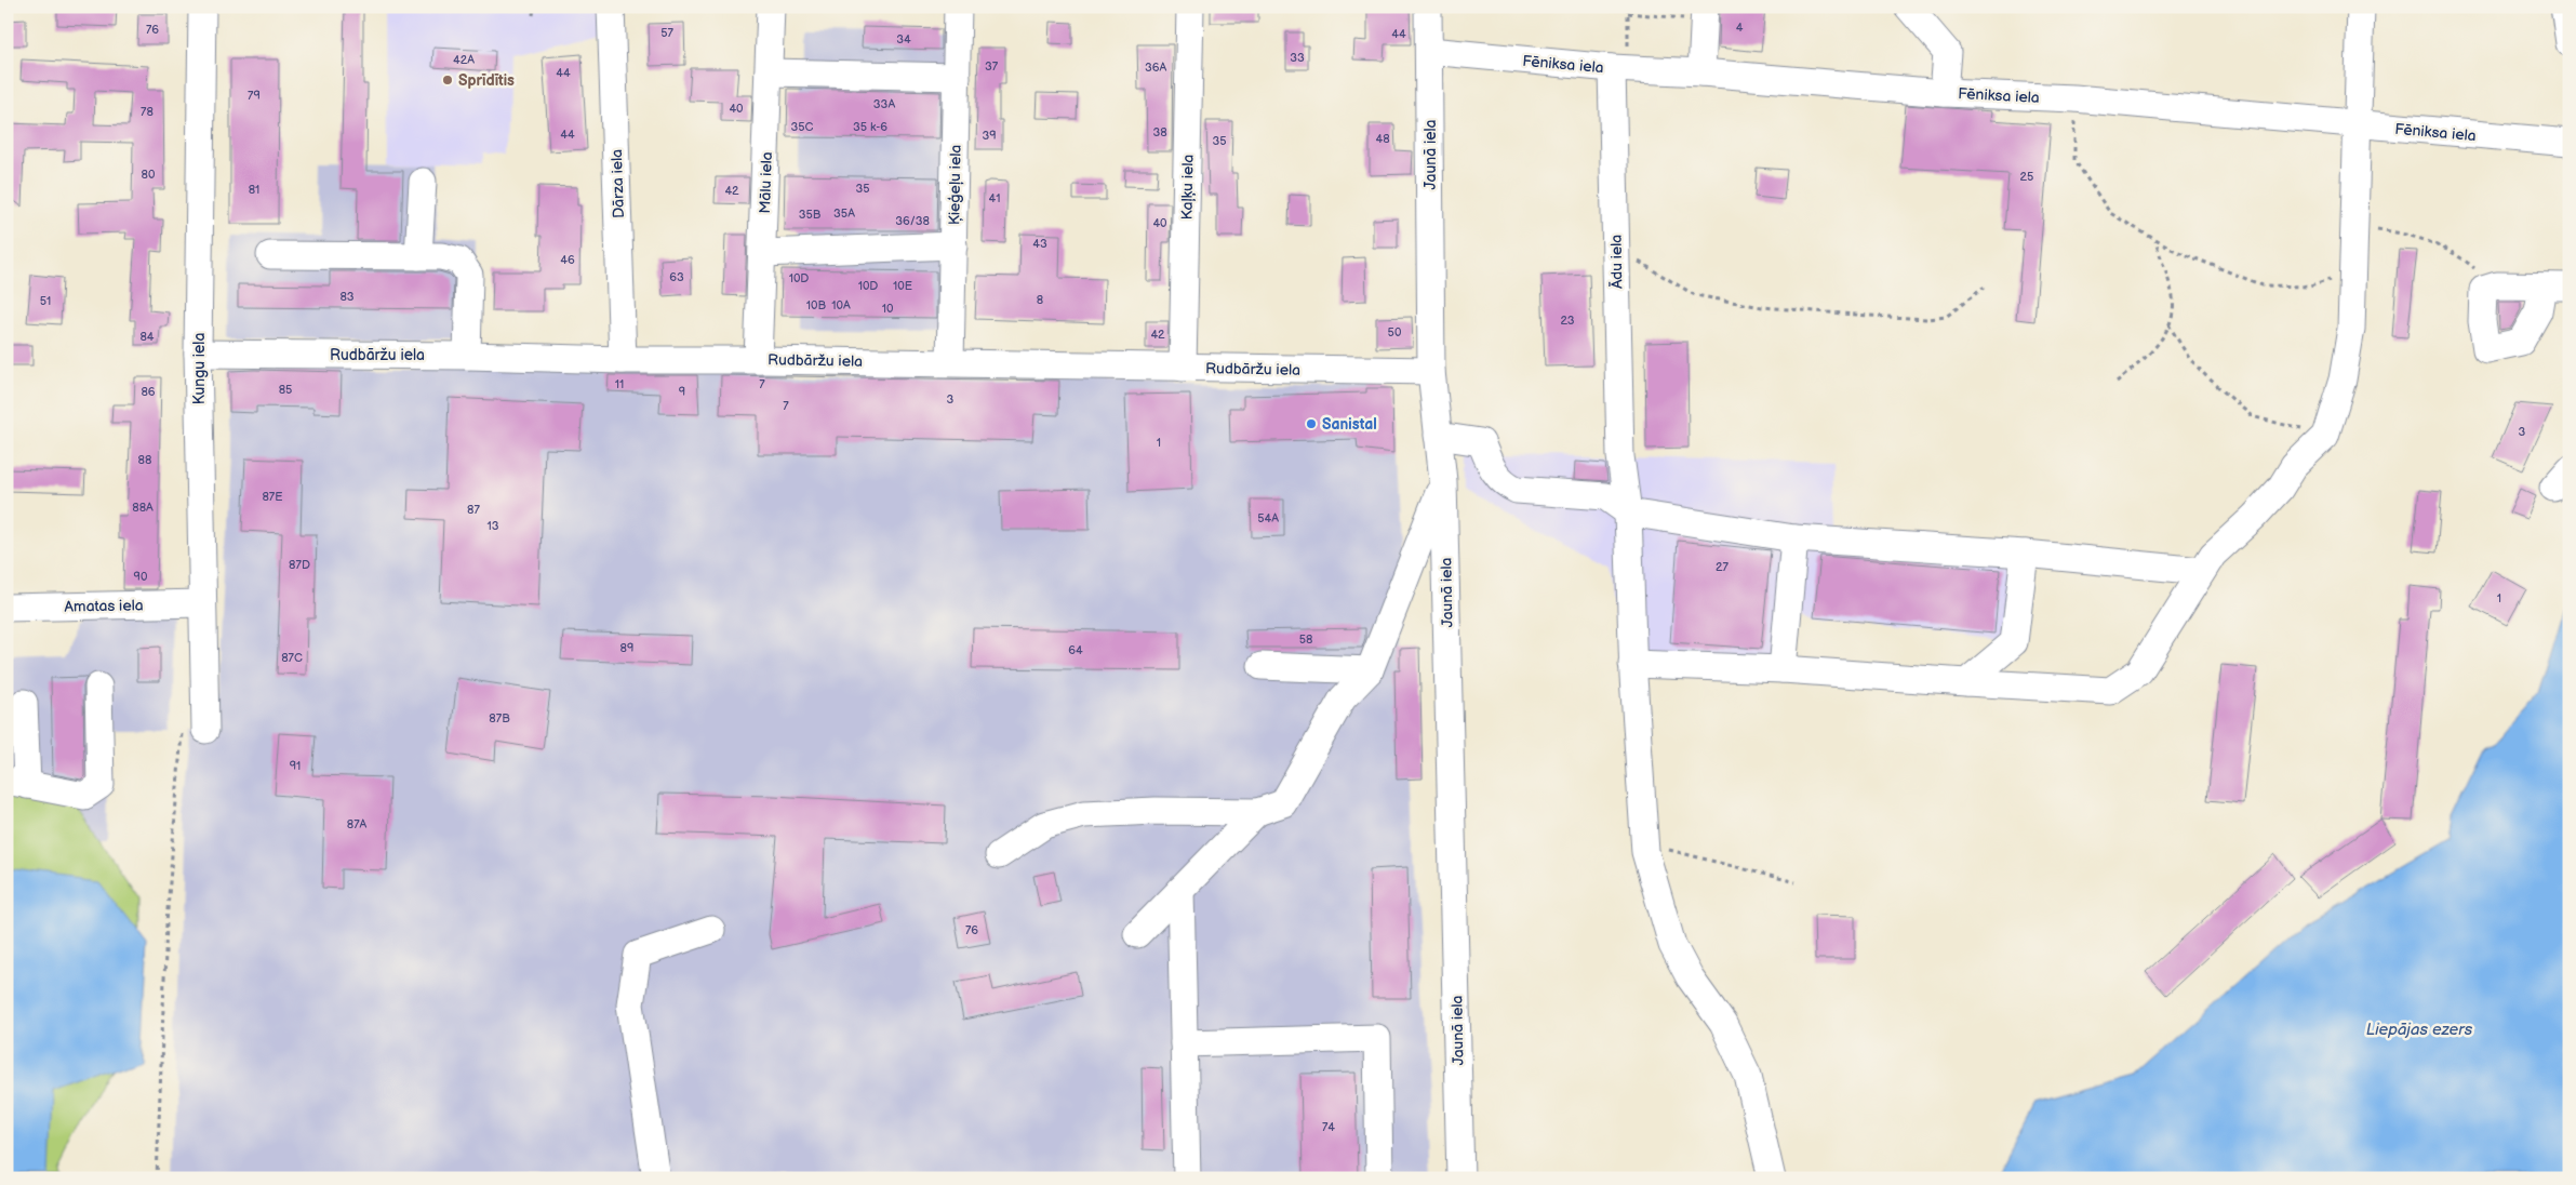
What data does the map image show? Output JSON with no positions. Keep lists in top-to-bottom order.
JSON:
{
  "streets": {
    "street": [
      "Fēniksa iela",
      "Jaunā iela",
      "Mālu iela",
      "Dārza iela",
      "Ķieģeļu iela",
      "Kaļķu iela",
      "Ādu iela",
      "Rudbāržu iela",
      "Kungu iela",
      "Amatas iela"
    ]
  },
  "crossings": [
    ["Fēniksa iela", "Jaunā iela"],
    ["Fēniksa iela", "Ādu iela"],
    ["Jaunā iela", "Rudbāržu iela"],
    ["Mālu iela", "Rudbāržu iela"],
    ["Dārza iela", "Rudbāržu iela"],
    ["Ķieģeļu iela", "Rudbāržu iela"],
    ["Kaļķu iela", "Rudbāržu iela"],
    ["Rudbāržu iela", "Kungu iela"],
    ["Kungu iela", "Amatas iela"]
  ],
  "water": ["Liepājas ezers"],
  "places": ["Sprīdītis", "Sanistal"],
  "house_numbers": [
    "4",
    "76",
    "57",
    "44",
    "34",
    "33",
    "42A",
    "37",
    "36A",
    "44",
    "79",
    "33A",
    "40",
    "78",
    "35C",
    "35 k-6",
    "38",
    "44",
    "39",
    "48",
    "35",
    "80",
    "25",
    "35",
    "81",
    "42",
    "41",
    "35A",
    "35B",
    "36/38",
    "40",
    "43",
    "46",
    "63",
    "10D",
    "10D",
    "10E",
    "83",
    "8",
    "51",
    "10B",
    "10A",
    "10",
    "23",
    "50",
    "42",
    "84",
    "11",
    "7",
    "85",
    "86",
    "9",
    "3",
    "7",
    "3",
    "1",
    "88",
    "87E",
    "88A",
    "87",
    "54A",
    "13",
    "87D",
    "27",
    "90",
    "1",
    "58",
    "89",
    "64",
    "87C",
    "87B",
    "91",
    "87A",
    "76",
    "74"
  ]
}
